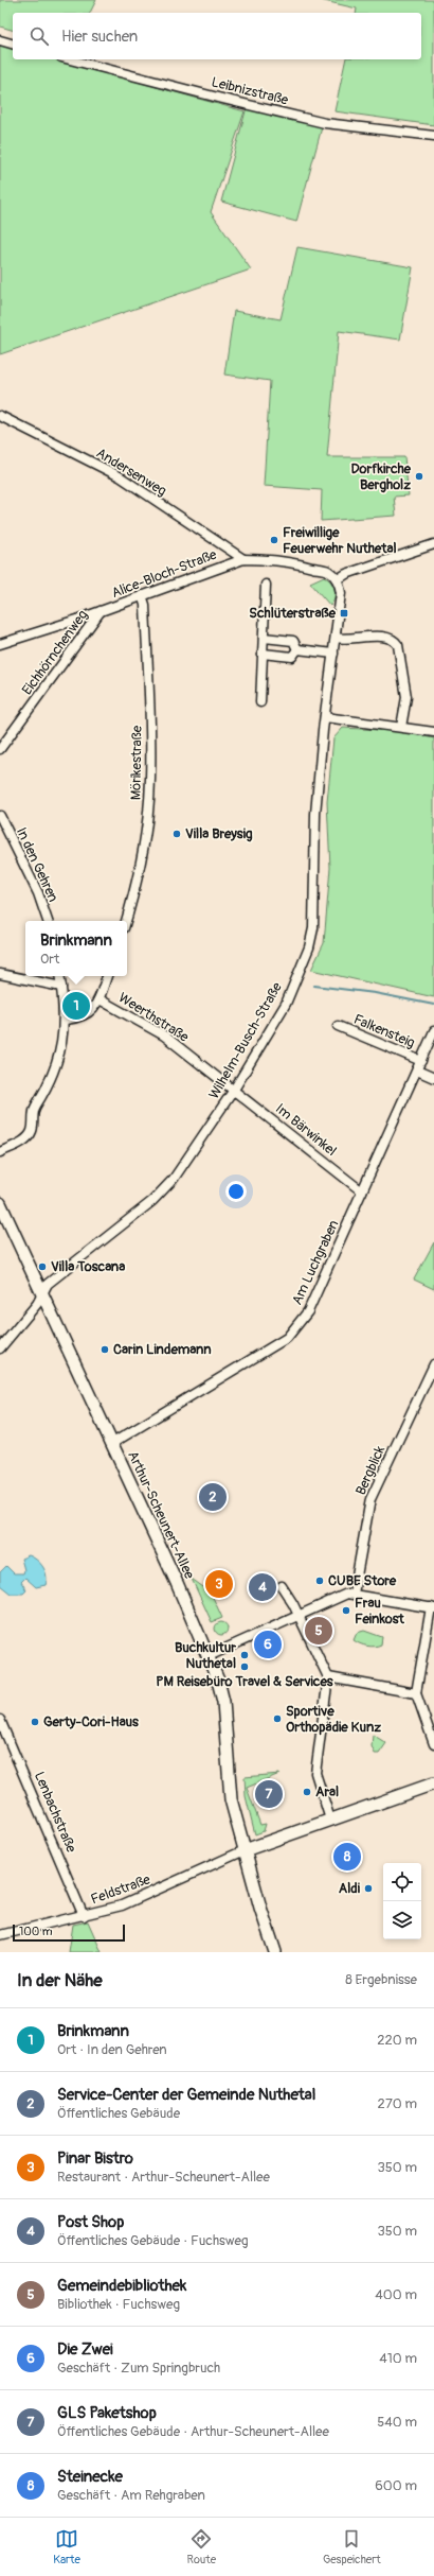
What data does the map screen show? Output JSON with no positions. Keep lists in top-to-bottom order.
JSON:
{
  "streets": {
    "main road": ["Arthur-Scheunert-Allee"],
    "street": [
      "Leibnizstraße",
      "Andersenweg",
      "Alice-Bloch-Straße",
      "Eichhörnchenweg",
      "Mörikestraße",
      "In den Gehren",
      "Weerthstraße",
      "Falkensteig",
      "Wilhelm-Busch-Straße",
      "Im Bärwinkel",
      "Am Luchgraben",
      "Bergblick",
      "Lenbachstraße",
      "Feldstraße"
    ]
  },
  "crossings": [
    ["Andersenweg", "Alice-Bloch-Straße"],
    ["Alice-Bloch-Straße", "Eichhörnchenweg"],
    ["Alice-Bloch-Straße", "Mörikestraße"],
    ["Alice-Bloch-Straße", "Wilhelm-Busch-Straße"],
    ["Weerthstraße", "Wilhelm-Busch-Straße"],
    ["Weerthstraße", "Im Bärwinkel"],
    ["Falkensteig", "Am Luchgraben"],
    ["Wilhelm-Busch-Straße", "Im Bärwinkel"],
    ["Wilhelm-Busch-Straße", "Arthur-Scheunert-Allee"],
    ["Im Bärwinkel", "Am Luchgraben"],
    ["Am Luchgraben", "Arthur-Scheunert-Allee"],
    ["Arthur-Scheunert-Allee", "Feldstraße"],
    ["Lenbachstraße", "Feldstraße"]
  ],
  "places": {
    "other": [
      "Dorfkirche Bergholz",
      "Freiwillige Feuerwehr Nuthetal",
      "Villa Breysig",
      "Villa Toscana",
      "Carin Lindemann",
      "CUBE Store",
      "Frau Feinkost",
      "Buchkultur Nuthetal",
      "PM Reisebüro Travel & Services",
      "Sportive Orthopädie Kunz",
      "Gerty-Cori-Haus",
      "Aral",
      "Aldi"
    ],
    "transit": ["Schlüterstraße"]
  },
  "scale_bar": "100 m",
  "page": {
    "search": "Hier suchen",
    "popup": ["Brinkmann", "Ort"],
    "pins": [
      "1",
      "2",
      "3",
      "4",
      "5",
      "6",
      "7",
      "8"
    ],
    "scale": "100 m",
    "heading": ["In der Nähe", "8 Ergebnisse"],
    "list": [
      {
        "mark": "1",
        "name": "Brinkmann",
        "note": "Ort · In den Gehren",
        "value": "220 m"
      },
      {
        "mark": "2",
        "name": "Service-Center der Gemeinde Nuthetal",
        "note": "Öffentliches Gebäude",
        "value": "270 m"
      },
      {
        "mark": "3",
        "name": "Pinar Bistro",
        "note": "Restaurant · Arthur-Scheunert-Allee",
        "value": "350 m"
      },
      {
        "mark": "4",
        "name": "Post Shop",
        "note": "Öffentliches Gebäude · Fuchsweg",
        "value": "350 m"
      },
      {
        "mark": "5",
        "name": "Gemeindebibliothek",
        "note": "Bibliothek · Fuchsweg",
        "value": "400 m"
      },
      {
        "mark": "6",
        "name": "Die Zwei",
        "note": "Geschäft · Zum Springbruch",
        "value": "410 m"
      },
      {
        "mark": "7",
        "name": "GLS Paketshop",
        "note": "Öffentliches Gebäude · Arthur-Scheunert-Allee",
        "value": "540 m"
      },
      {
        "mark": "8",
        "name": "Steinecke",
        "note": "Geschäft · Am Rehgraben",
        "value": "600 m"
      }
    ],
    "nav": ["Karte", "Route", "Gespeichert"]
  }
}
